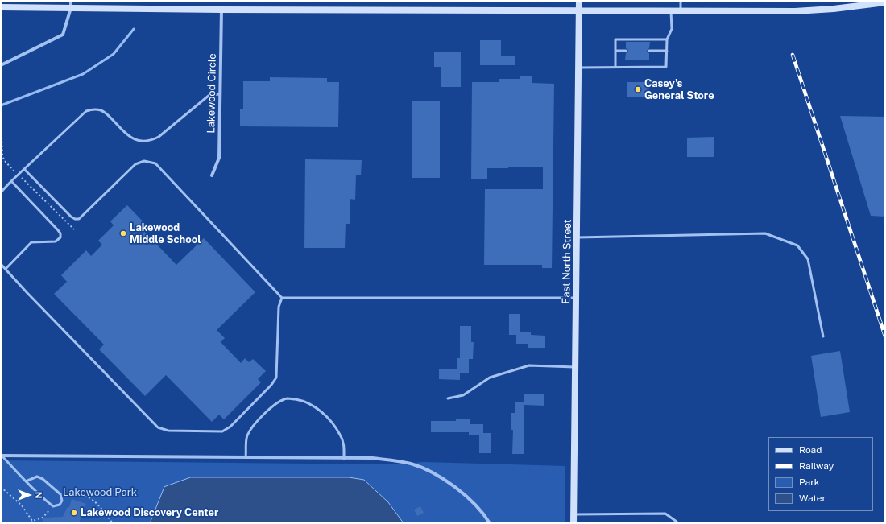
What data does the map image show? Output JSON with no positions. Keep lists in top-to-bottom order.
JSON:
{
  "streets": {
    "main road": ["East North Street"],
    "street": ["Lakewood Circle"]
  },
  "parks": ["Lakewood Park"],
  "places": ["Casey's General Store", "Lakewood Middle School", "Lakewood Discovery Center"],
  "legend": [
    "Road",
    "Railway",
    "Park",
    "Water"
  ],
  "north": "right"
}
